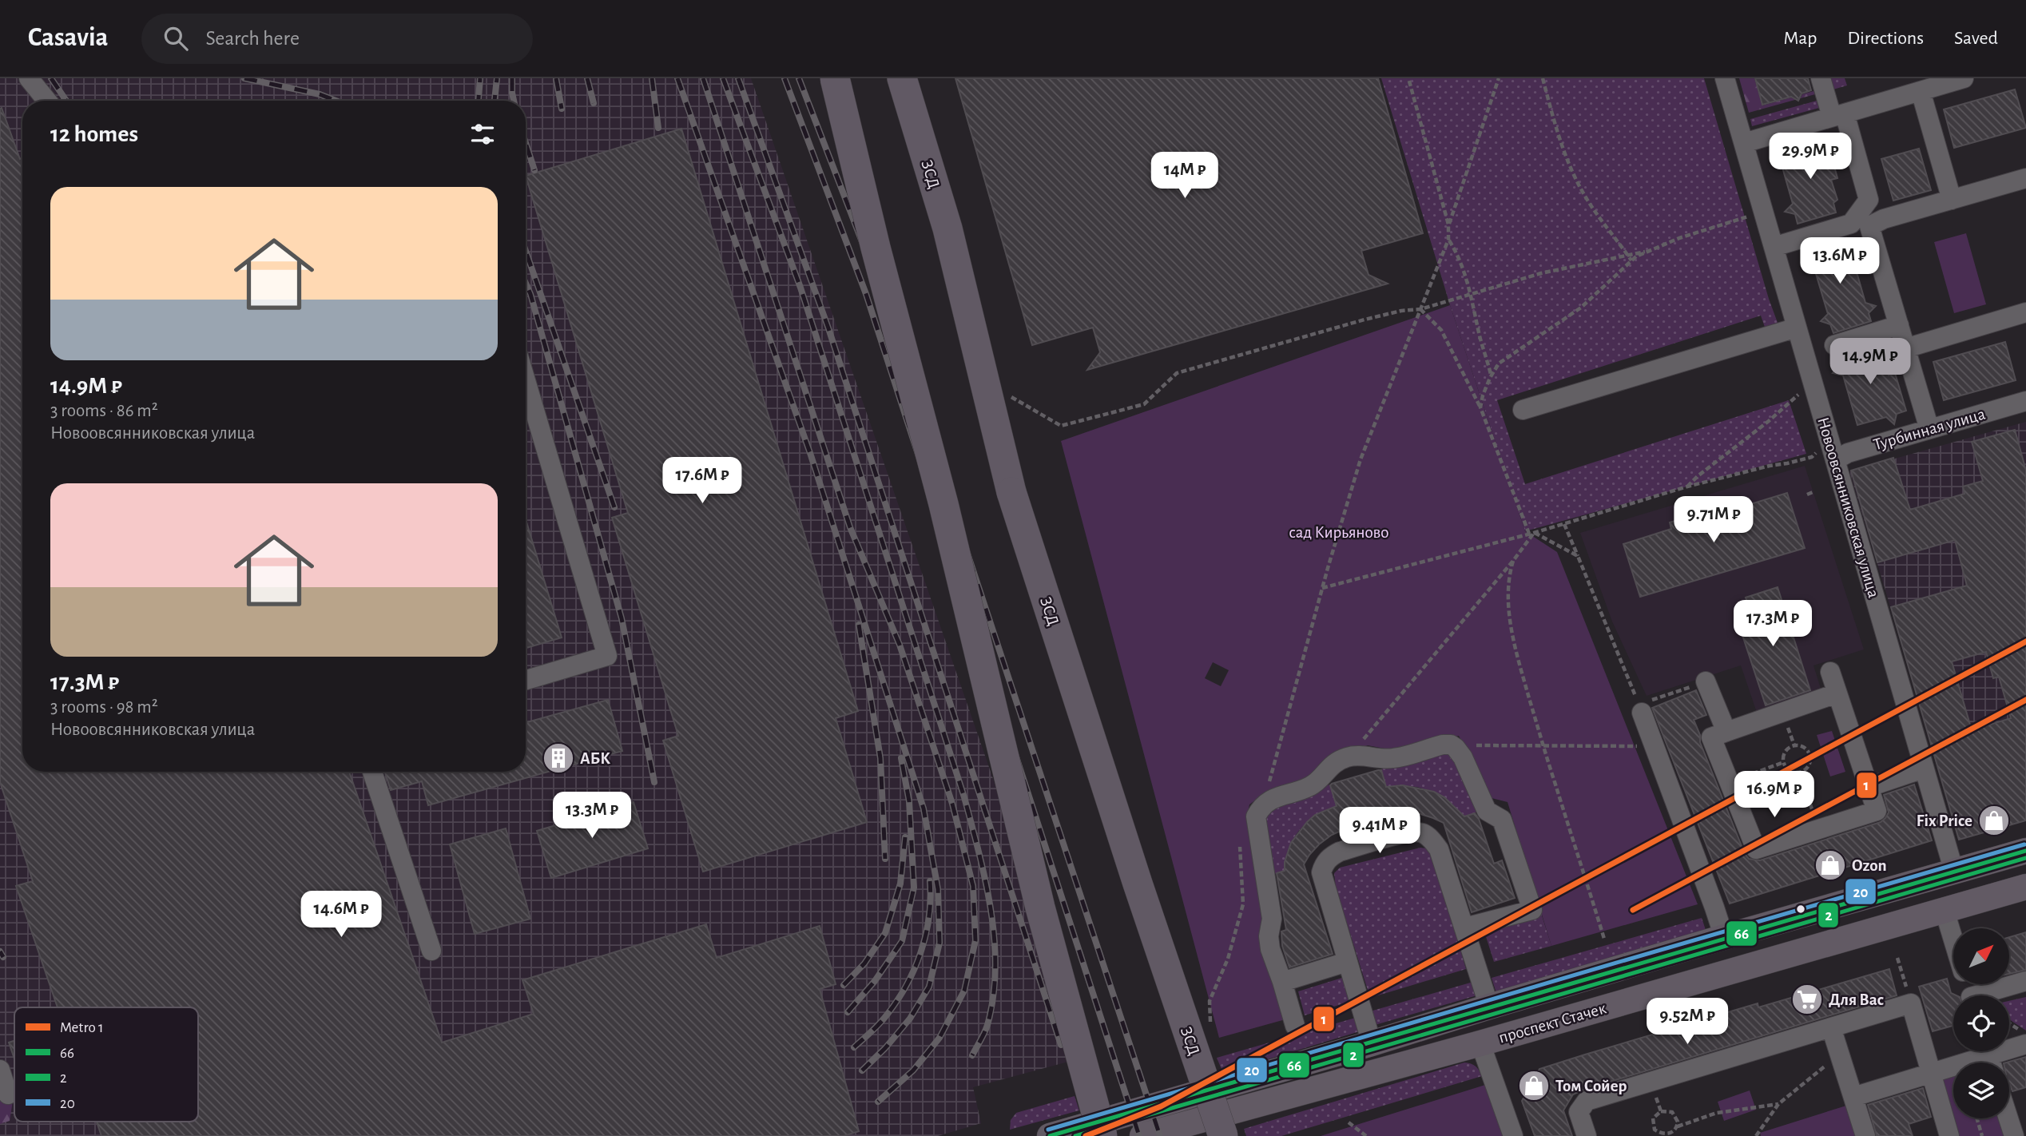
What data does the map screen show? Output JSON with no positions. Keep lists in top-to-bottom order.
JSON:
{
  "streets": {
    "highway": ["ЗСД"],
    "main road": ["проспект Стачек"],
    "street": ["Турбинная улица", "Новоовсянниковская улица"]
  },
  "crossings": [
    ["Турбинная улица", "Новоовсянниковская улица"],
    ["Новоовсянниковская улица", "проспект Стачек"]
  ],
  "parks": ["сад Кирьяново"],
  "places": {
    "building": ["АБК"],
    "shop": ["Fix Price", "Ozon", "Том Сойер"],
    "supermarket": ["Для Вас"]
  },
  "lines": [
    "metro line 1",
    "transit line 20",
    "transit line 66",
    "transit line 2"
  ],
  "legend": [
    "Metro 1",
    "66",
    "2",
    "20"
  ],
  "north": "top right",
  "page": {
    "header": "Casavia",
    "search": "Search here",
    "nav": ["Map", "Directions", "Saved"],
    "heading": "12 homes",
    "price": [
      "29.9M ₽",
      "14M ₽",
      "13.6M ₽",
      "14.9M ₽",
      "17.6M ₽",
      "9.71M ₽",
      "17.3M ₽",
      "16.9M ₽",
      "13.3M ₽",
      "9.41M ₽",
      "14.6M ₽",
      "9.52M ₽"
    ],
    "list": [
      {
        "name": "14.9M ₽",
        "note": "3 rooms · 86 m² · Новоовсянниковская улица"
      },
      {
        "name": "17.3M ₽",
        "note": "3 rooms · 98 m² · Новоовсянниковская улица"
      }
    ]
  }
}
